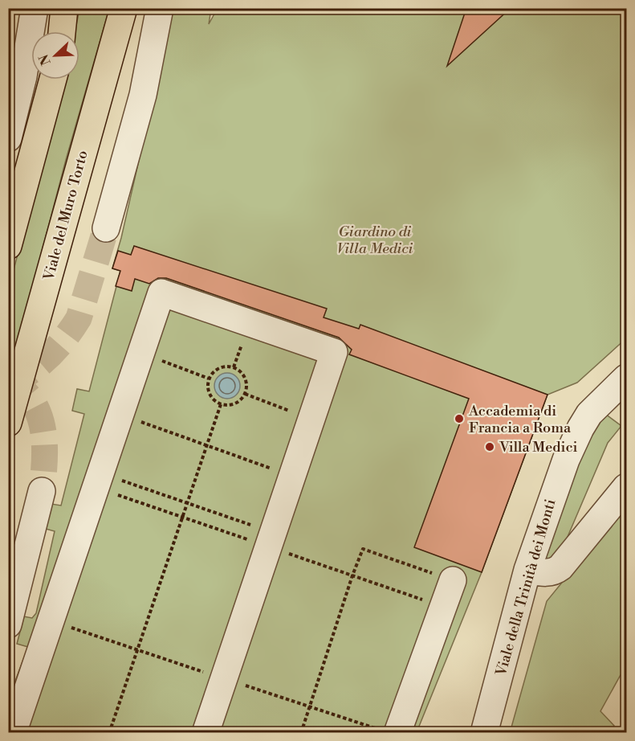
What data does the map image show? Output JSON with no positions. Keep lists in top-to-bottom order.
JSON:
{
  "streets": {
    "main road": ["Viale del Muro Torto"],
    "street": ["Viale della Trinità dei Monti"]
  },
  "parks": ["Giardino di Villa Medici"],
  "places": ["Accademia di Francia a Roma", "Villa Medici"],
  "north": "bottom left"
}
